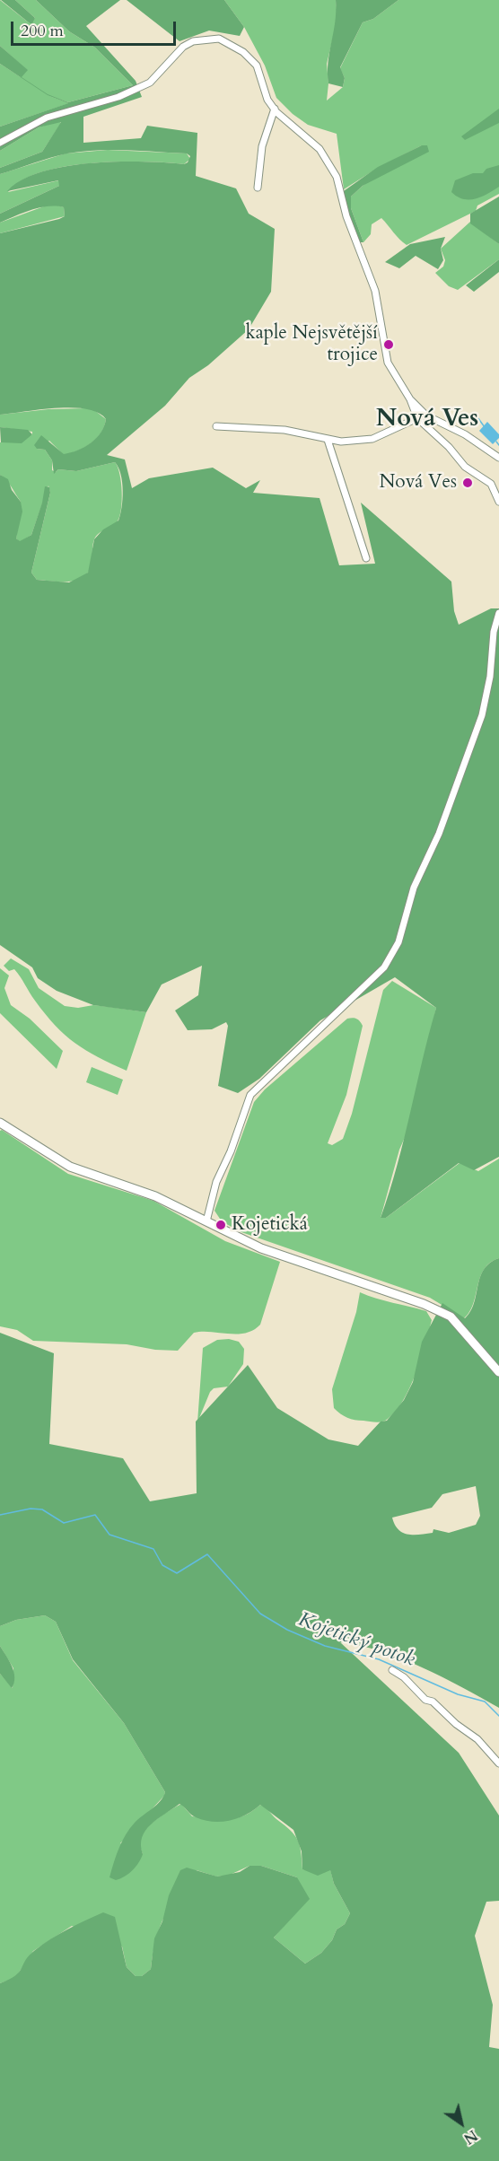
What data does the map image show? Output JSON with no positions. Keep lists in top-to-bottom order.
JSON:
{
  "districts": ["Nová Ves"],
  "water": ["Kojetický potok"],
  "places": ["kaple Nejsvětější trojice", "Nová Ves", "Kojetická"],
  "scale_bar": "200 m",
  "north": "bottom right"
}
